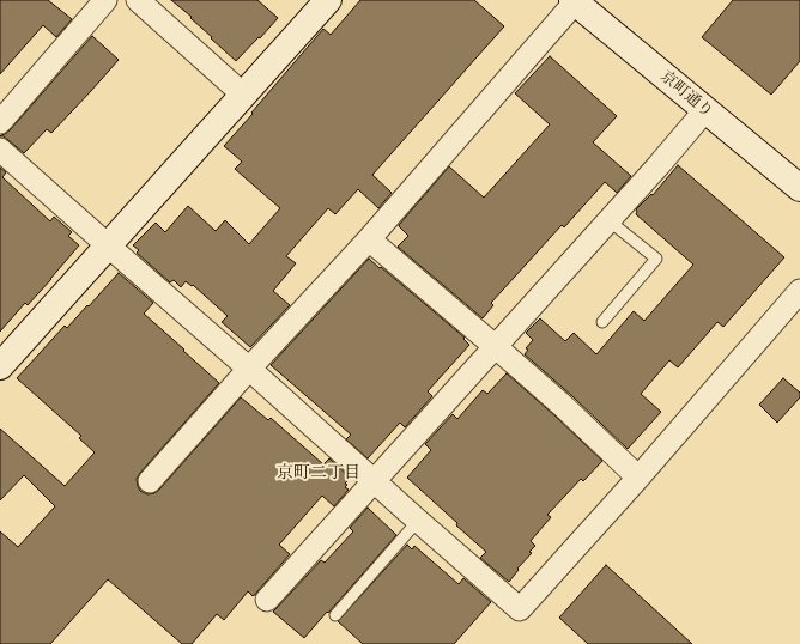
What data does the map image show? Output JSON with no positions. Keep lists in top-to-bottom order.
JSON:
{
  "streets": {
    "street": ["京町通り"]
  },
  "districts": ["京町二丁目"]
}
